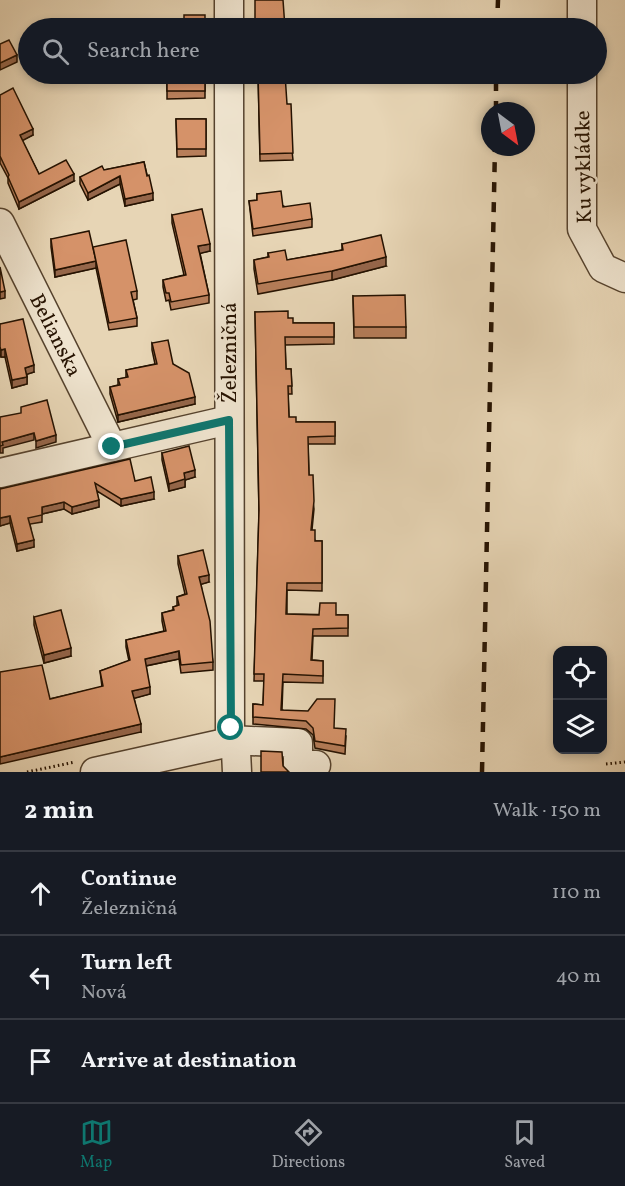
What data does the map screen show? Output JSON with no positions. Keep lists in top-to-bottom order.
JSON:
{
  "streets": {
    "street": ["Ku vykládke", "Belianska", "Železničná"]
  },
  "north": "bottom right",
  "page": {
    "search": "Search here",
    "heading": ["2 min", "Walk · 150 m"],
    "list": [
      ["Continue", "Železničná", "110 m"],
      ["Turn left", "Nová", "40 m"],
      "Arrive at destination"
    ],
    "nav": ["Map", "Directions", "Saved"]
  }
}
